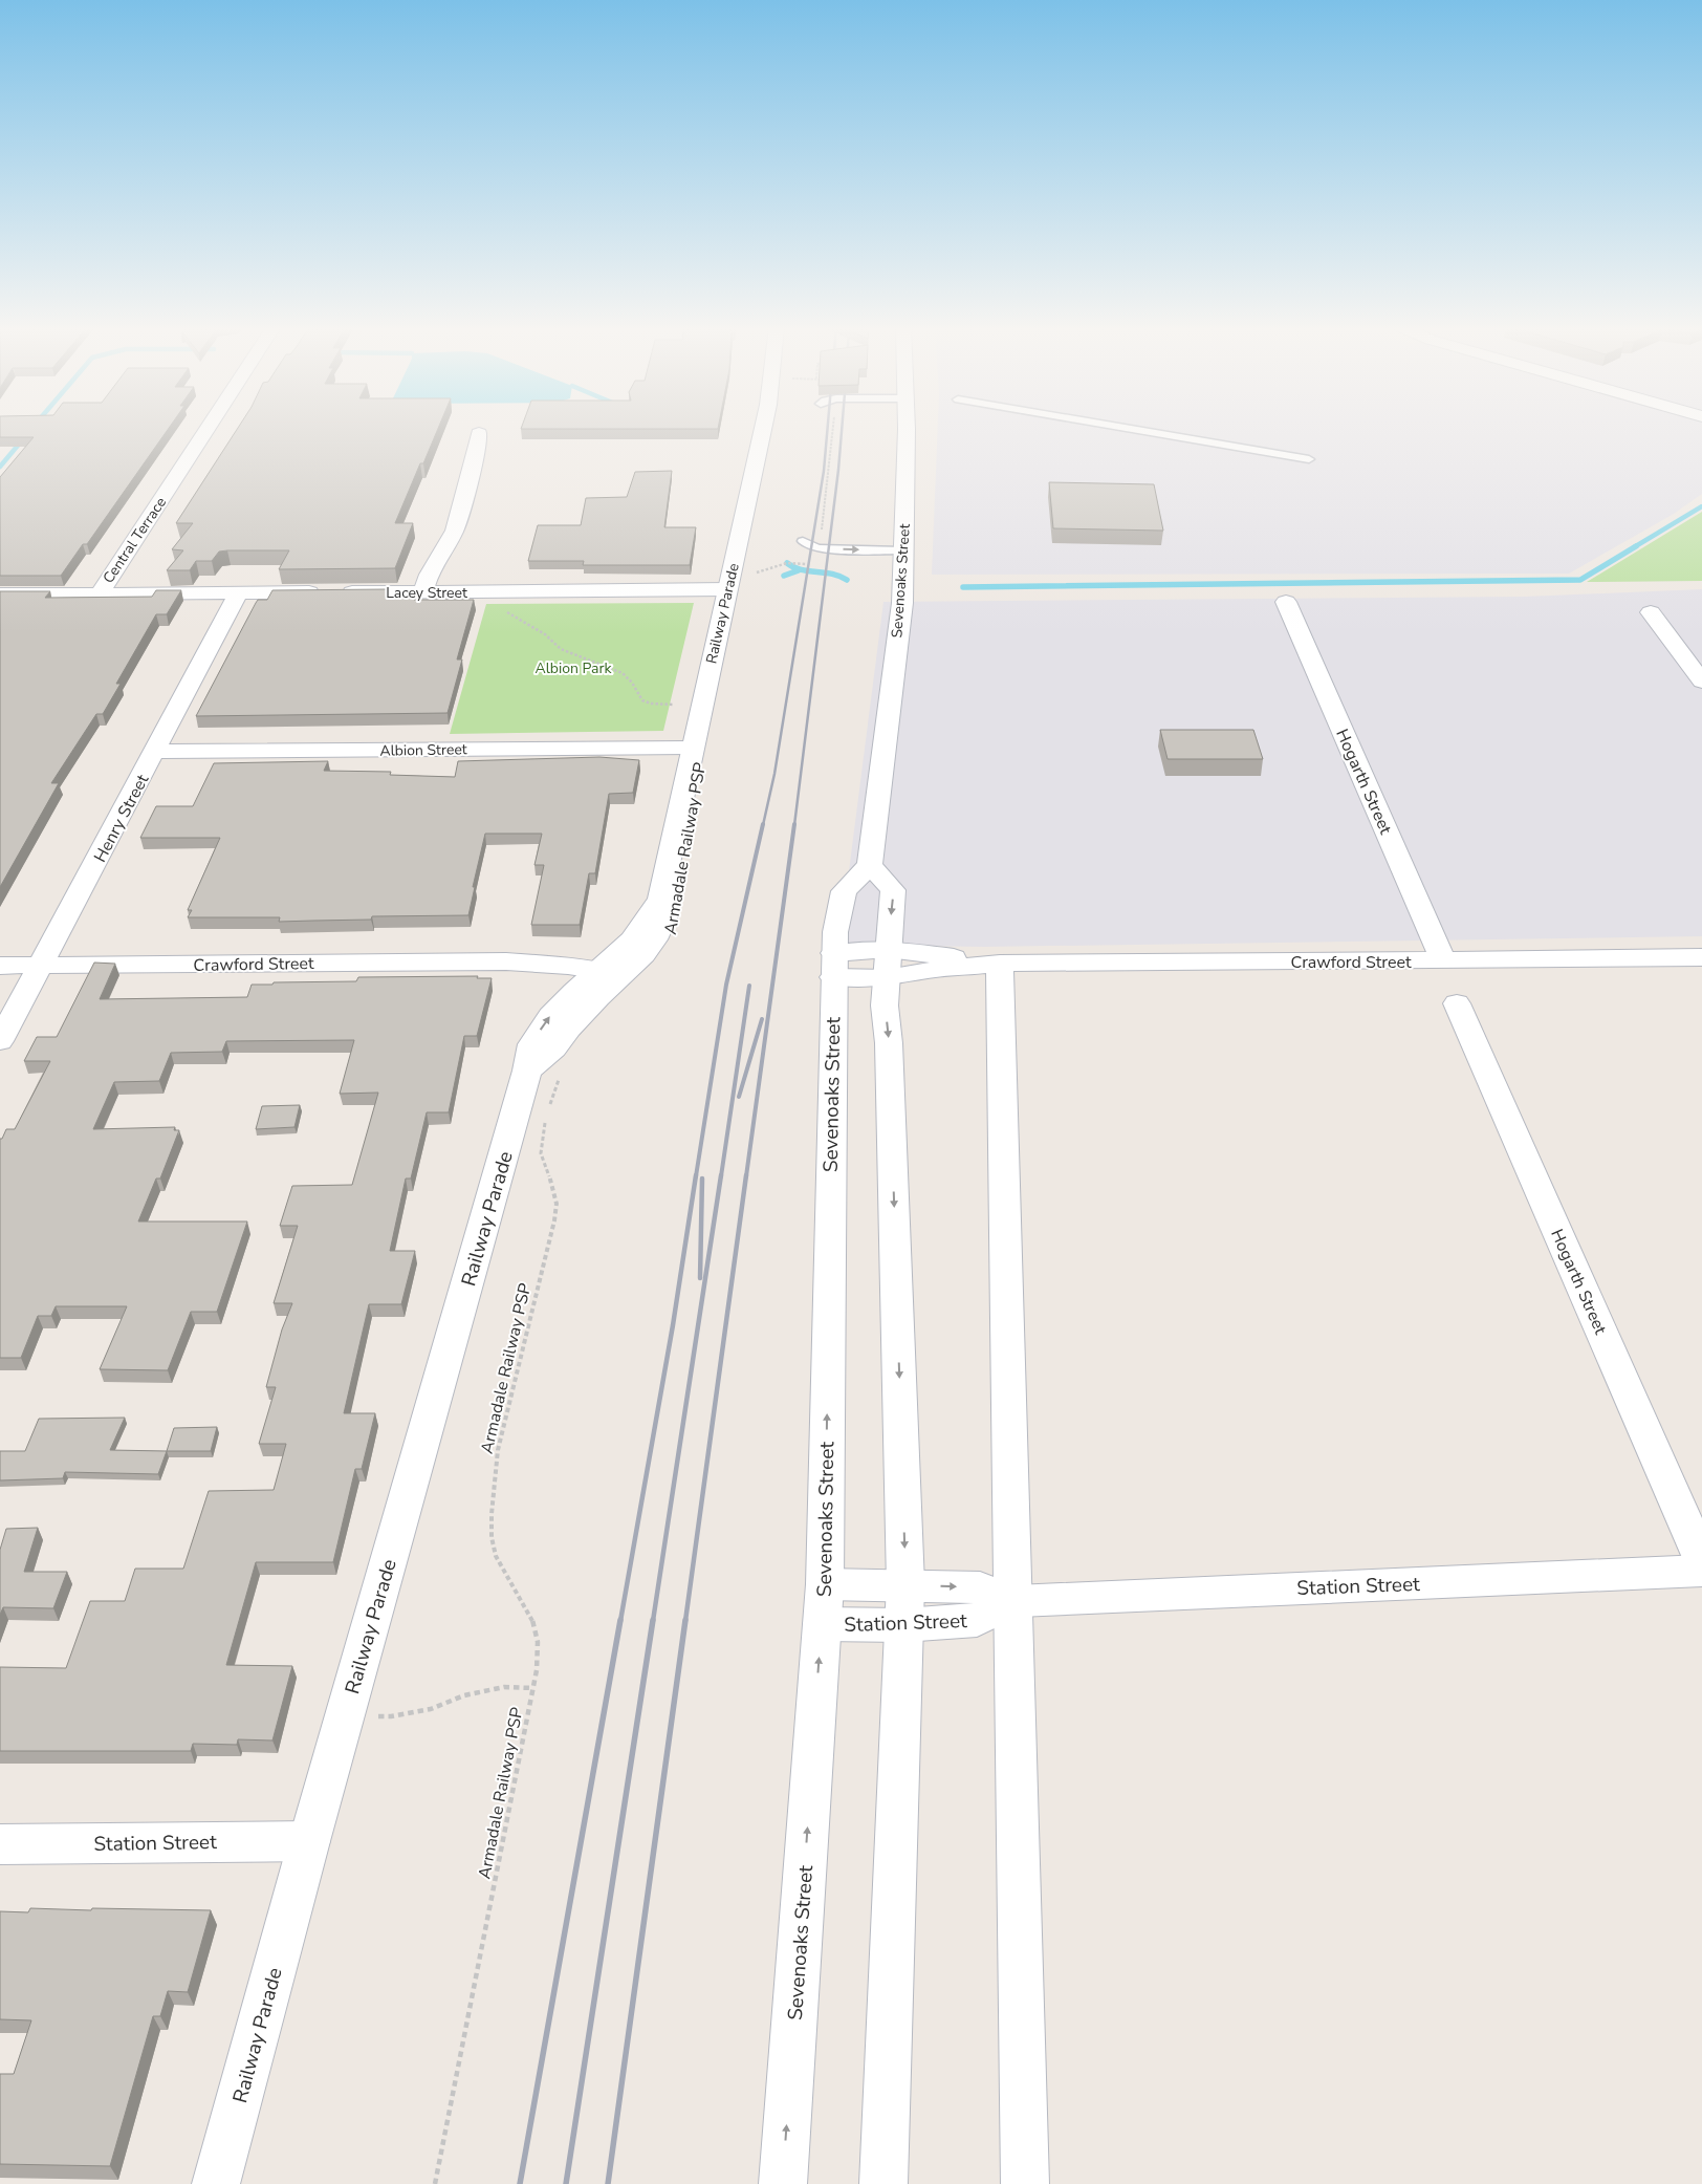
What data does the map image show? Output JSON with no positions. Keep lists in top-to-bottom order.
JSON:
{
  "streets": {
    "street": [
      "Central Terrace",
      "Sevenoaks Street",
      "Lacey Street",
      "Railway Parade",
      "Albion Street",
      "Hogarth Street",
      "Henry Street",
      "Crawford Street",
      "Station Street"
    ],
    "path": ["Armadale Railway PSP"]
  },
  "crossings": [
    ["Central Terrace", "Lacey Street"],
    ["Sevenoaks Street", "Crawford Street"],
    ["Sevenoaks Street", "Station Street"],
    ["Lacey Street", "Railway Parade"],
    ["Lacey Street", "Henry Street"],
    ["Railway Parade", "Albion Street"],
    ["Railway Parade", "Crawford Street"],
    ["Railway Parade", "Station Street"],
    ["Albion Street", "Henry Street"],
    ["Hogarth Street", "Crawford Street"],
    ["Henry Street", "Crawford Street"]
  ],
  "parks": ["Albion Park"]
}
